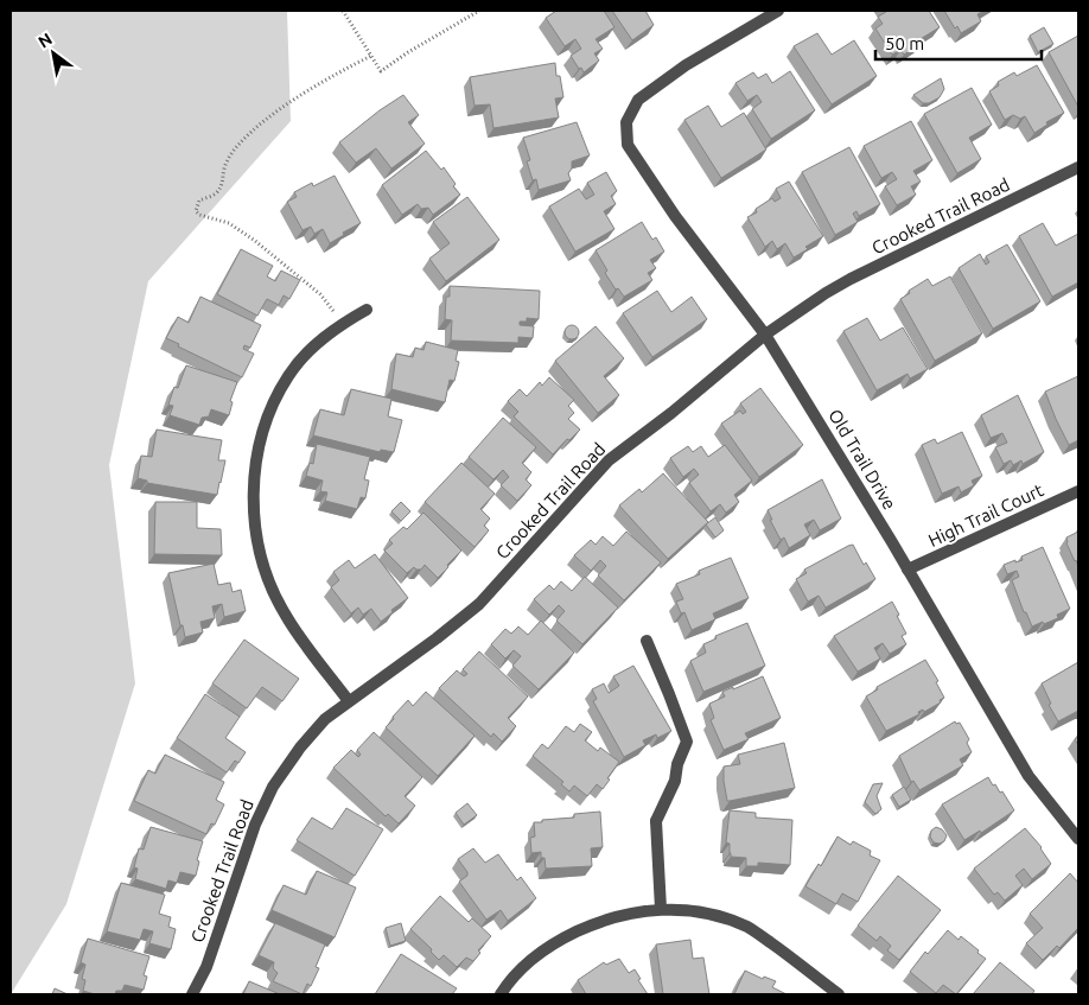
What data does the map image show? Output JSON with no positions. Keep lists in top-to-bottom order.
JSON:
{
  "streets": {
    "street": ["Crooked Trail Road", "Old Trail Drive", "High Trail Court"]
  },
  "crossings": [
    ["Crooked Trail Road", "Old Trail Drive"],
    ["Old Trail Drive", "High Trail Court"]
  ],
  "scale_bar": "50 m",
  "north": "top left"
}
